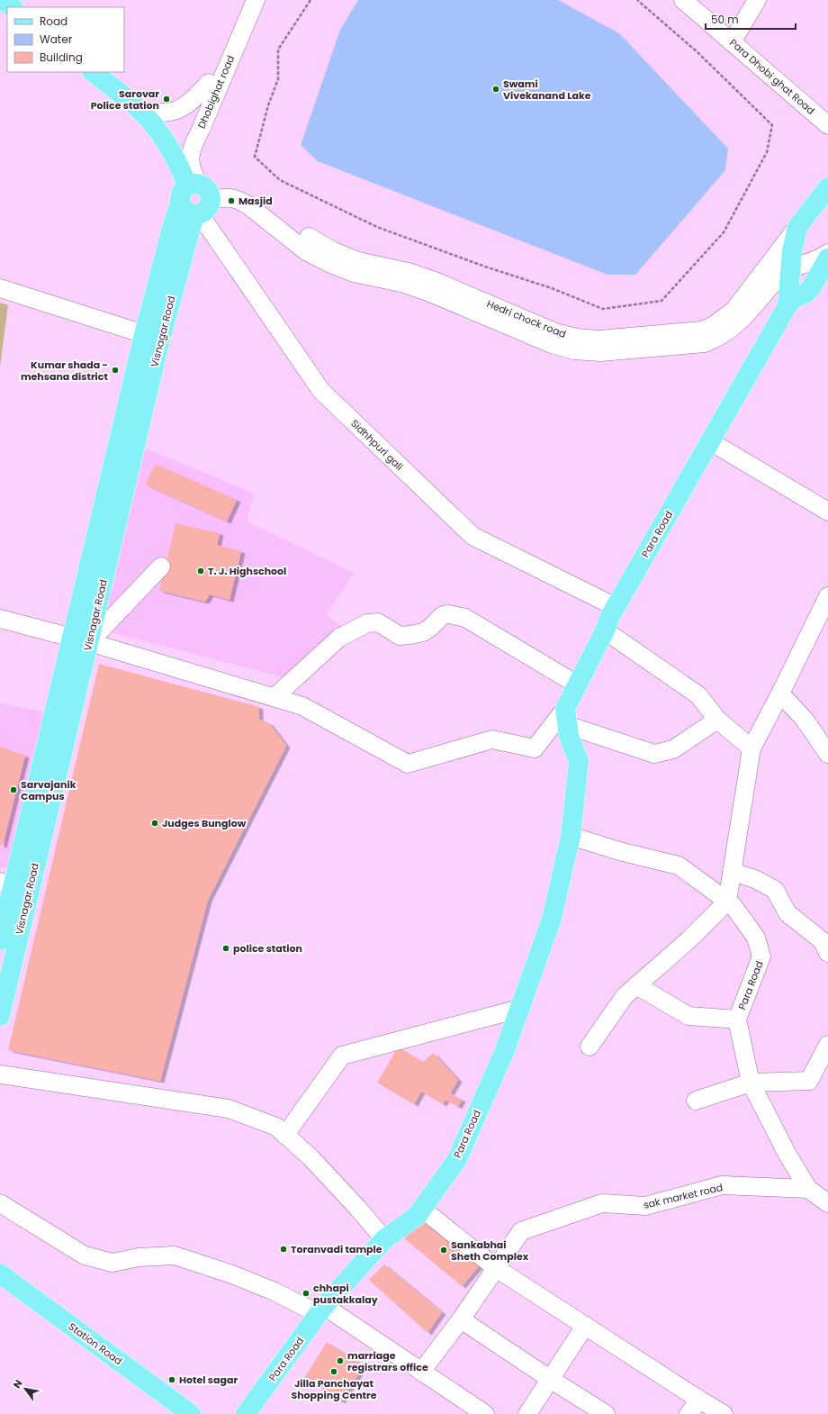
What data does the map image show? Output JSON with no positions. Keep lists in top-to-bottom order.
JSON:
{
  "streets": {
    "main road": ["Visnagar Road", "Para Road", "Station Road"],
    "street": [
      "Para Dhobi ghat Road",
      "Dhobighat road",
      "Hedri chock road",
      "Sidhhpuri gali",
      "sak market road"
    ]
  },
  "crossings": [
    ["Dhobighat road", "Hedri chock road"],
    ["Dhobighat road", "Visnagar Road"],
    ["Dhobighat road", "Sidhhpuri gali"],
    ["Hedri chock road", "Visnagar Road"],
    ["Hedri chock road", "Sidhhpuri gali"],
    ["Hedri chock road", "Para Road"],
    ["Visnagar Road", "Sidhhpuri gali"],
    ["Sidhhpuri gali", "Para Road"],
    ["Para Road", "sak market road"]
  ],
  "places": [
    "Swami Vivekanand Lake",
    "Sarovar Police station",
    "Masjid",
    "Kumar shada - mehsana district",
    "T. J. Highschool",
    "Sarvajanik Campus",
    "Judges Bunglow",
    "police station",
    "Toranvadi tample",
    "Sankabhai Sheth Complex",
    "chhapi pustakkalay",
    "marriage registrars office",
    "Jilla Panchayat Shopping Centre",
    "Hotel sagar"
  ],
  "legend": ["Road", "Water", "Building"],
  "scale_bar": "50 m",
  "north": "top left"
}
